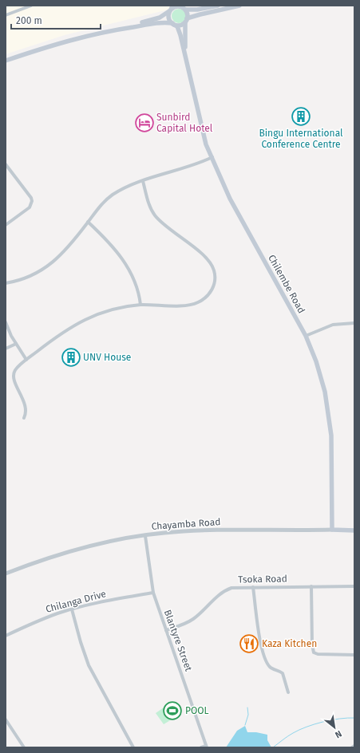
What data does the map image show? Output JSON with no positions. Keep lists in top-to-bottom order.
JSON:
{
  "streets": {
    "main road": ["Chilembe Road", "Chayamba Road"],
    "street": ["Tsoka Road", "Chilanga Drive", "Blantyre Street"]
  },
  "crossings": [
    ["Chilembe Road", "Chayamba Road"],
    ["Chayamba Road", "Blantyre Street"],
    ["Tsoka Road", "Blantyre Street"],
    ["Chilanga Drive", "Blantyre Street"]
  ],
  "places": {
    "building": ["Bingu International Conference Centre", "UNV House"],
    "hotel": ["Sunbird Capital Hotel"],
    "restaurant": ["Kaza Kitchen"],
    "sports": ["POOL"]
  },
  "scale_bar": "200 m",
  "north": "bottom right"
}
